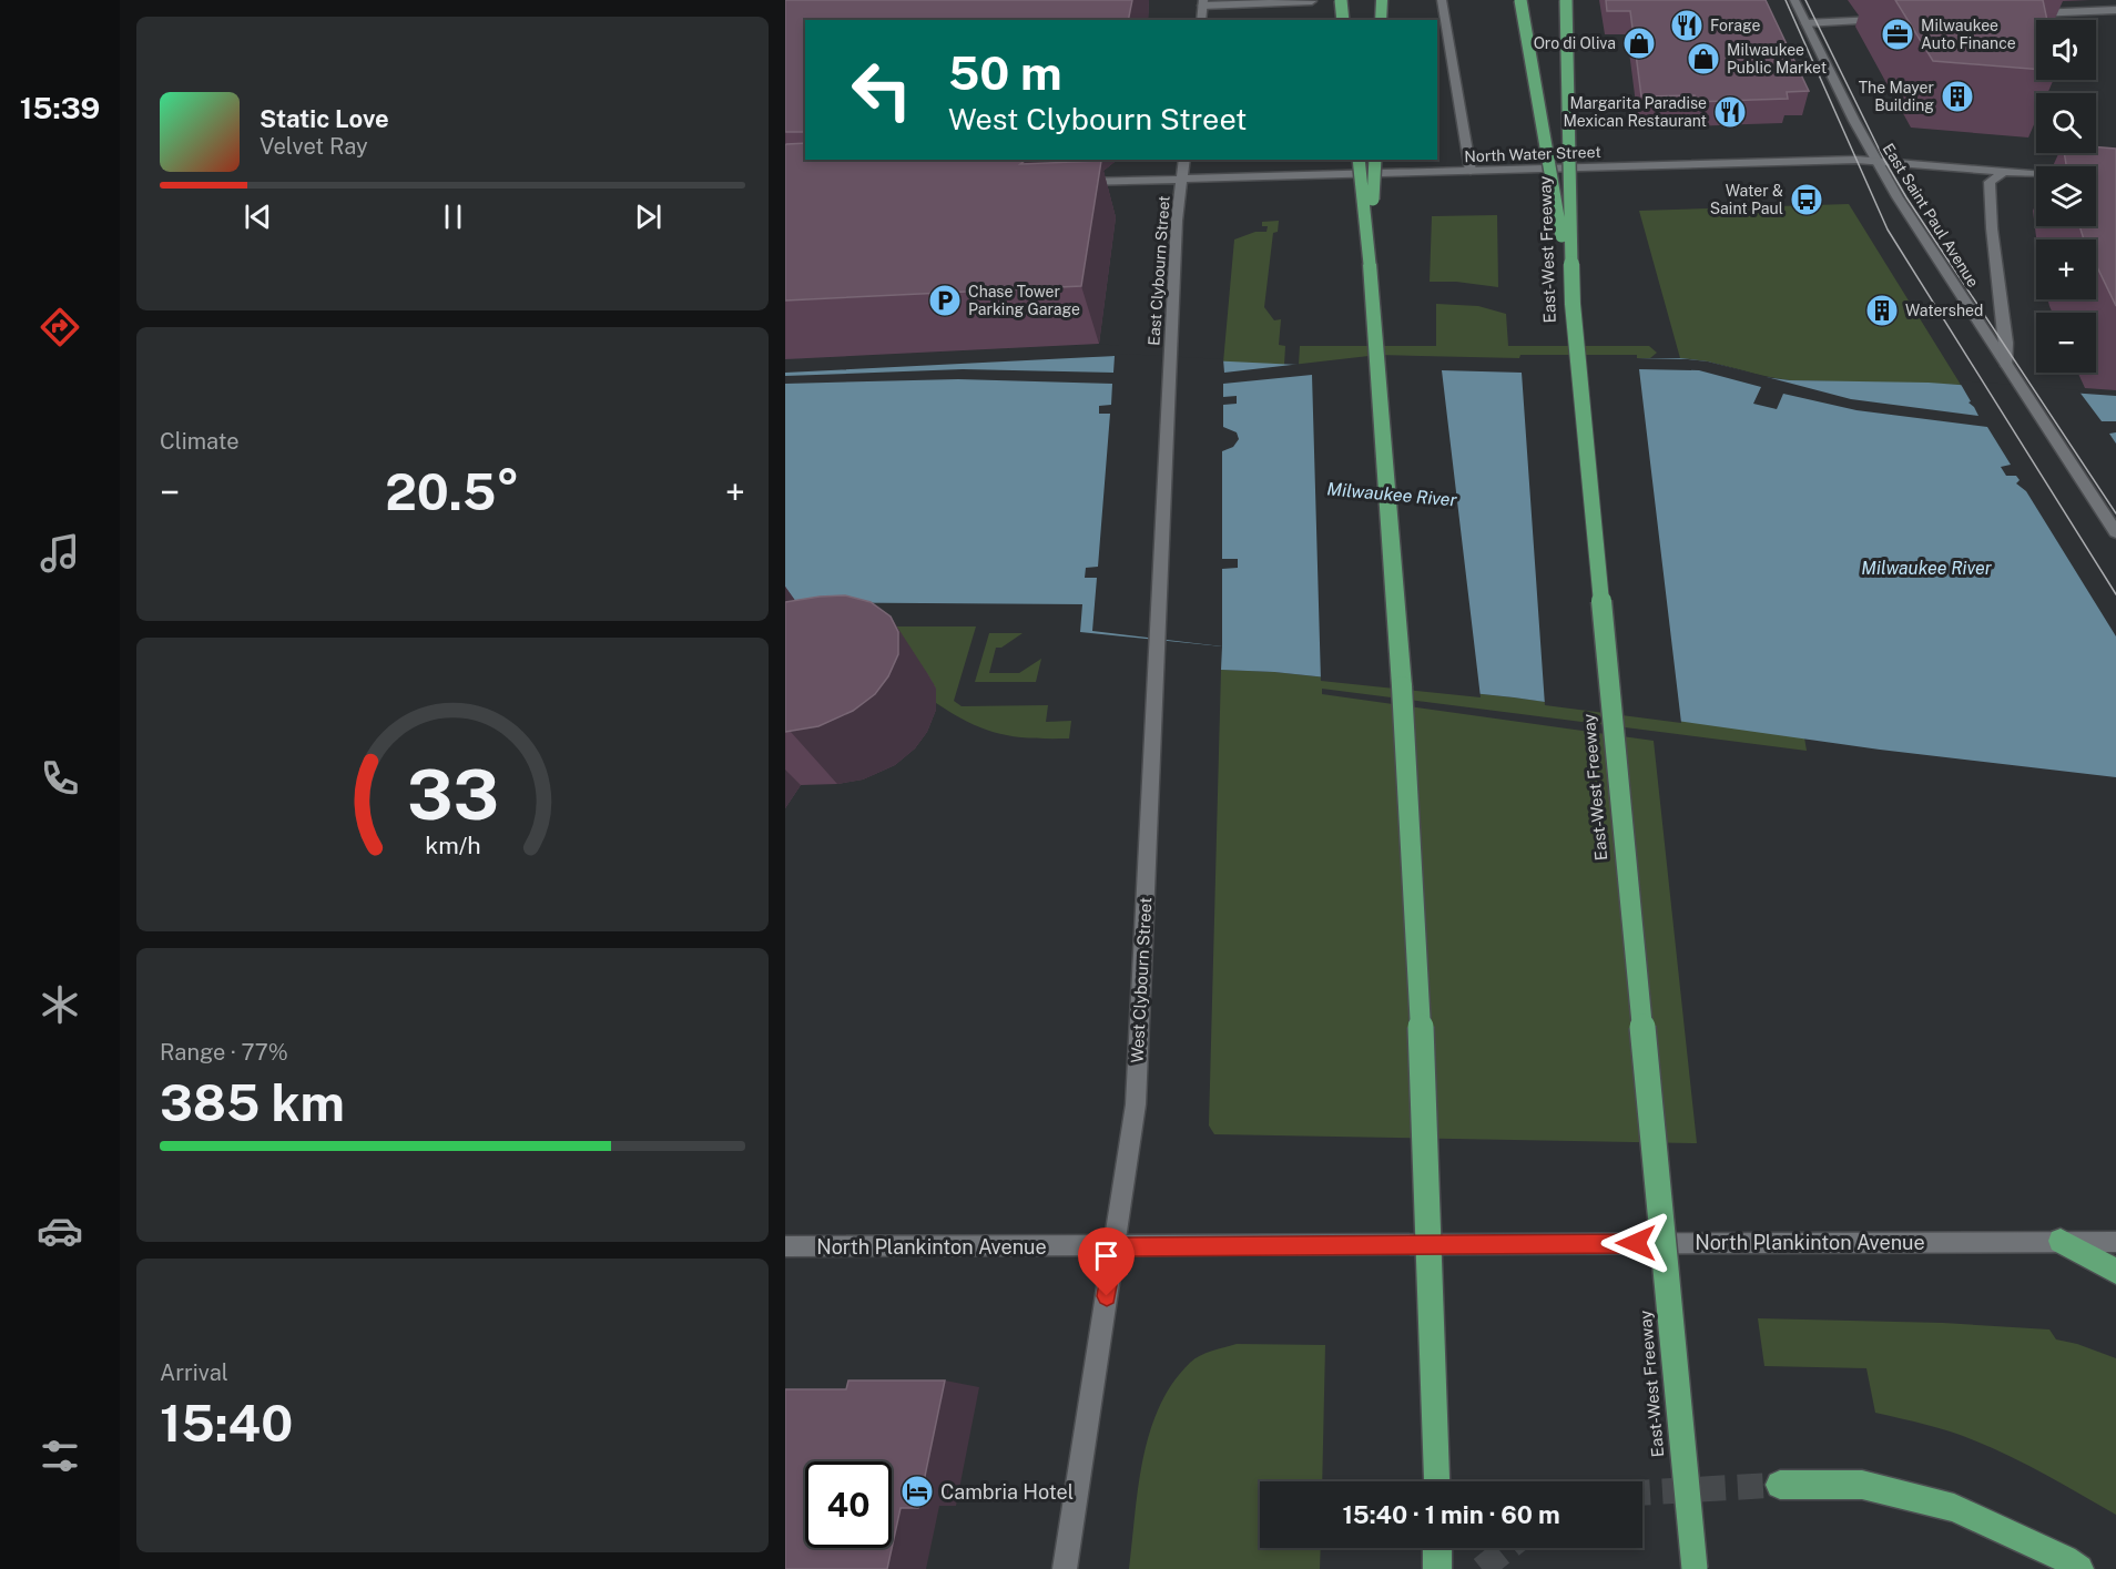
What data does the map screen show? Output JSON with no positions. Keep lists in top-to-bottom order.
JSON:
{
  "streets": {
    "highway": ["East-West Freeway"],
    "main road": [
      "North Water Street",
      "East Saint Paul Avenue",
      "East Clybourn Street",
      "West Clybourn Street",
      "North Plankinton Avenue"
    ]
  },
  "crossings": [
    ["North Water Street", "East Saint Paul Avenue"],
    ["North Water Street", "East Clybourn Street"],
    ["East Clybourn Street", "West Clybourn Street"],
    ["West Clybourn Street", "North Plankinton Avenue"]
  ],
  "water": ["Milwaukee River"],
  "places": {
    "restaurant": ["Forage", "Margarita Paradise Mexican Restaurant"],
    "office": ["Milwaukee Auto Finance"],
    "shop": ["Oro di Oliva", "Milwaukee Public Market"],
    "building": ["The Mayer Building", "Watershed"],
    "bus stop": ["Water & Saint Paul"],
    "parking": ["Chase Tower Parking Garage"],
    "hotel": ["Cambria Hotel"]
  },
  "page": {
    "tabs": "15:39",
    "map_buttons": ["+", "−"],
    "turn": ["50 m", "West Clybourn Street"],
    "song": ["Static Love", "Velvet Ray"],
    "tile": [
      "Climate",
      ["Range · 77%", "385 km"],
      ["Arrival", "15:40"]
    ],
    "heat": ["−", "20.5°", "+"],
    "limit": "40",
    "trip": "15:40 · 1 min · 60 m",
    "gauge": ["33", "km/h"]
  }
}
